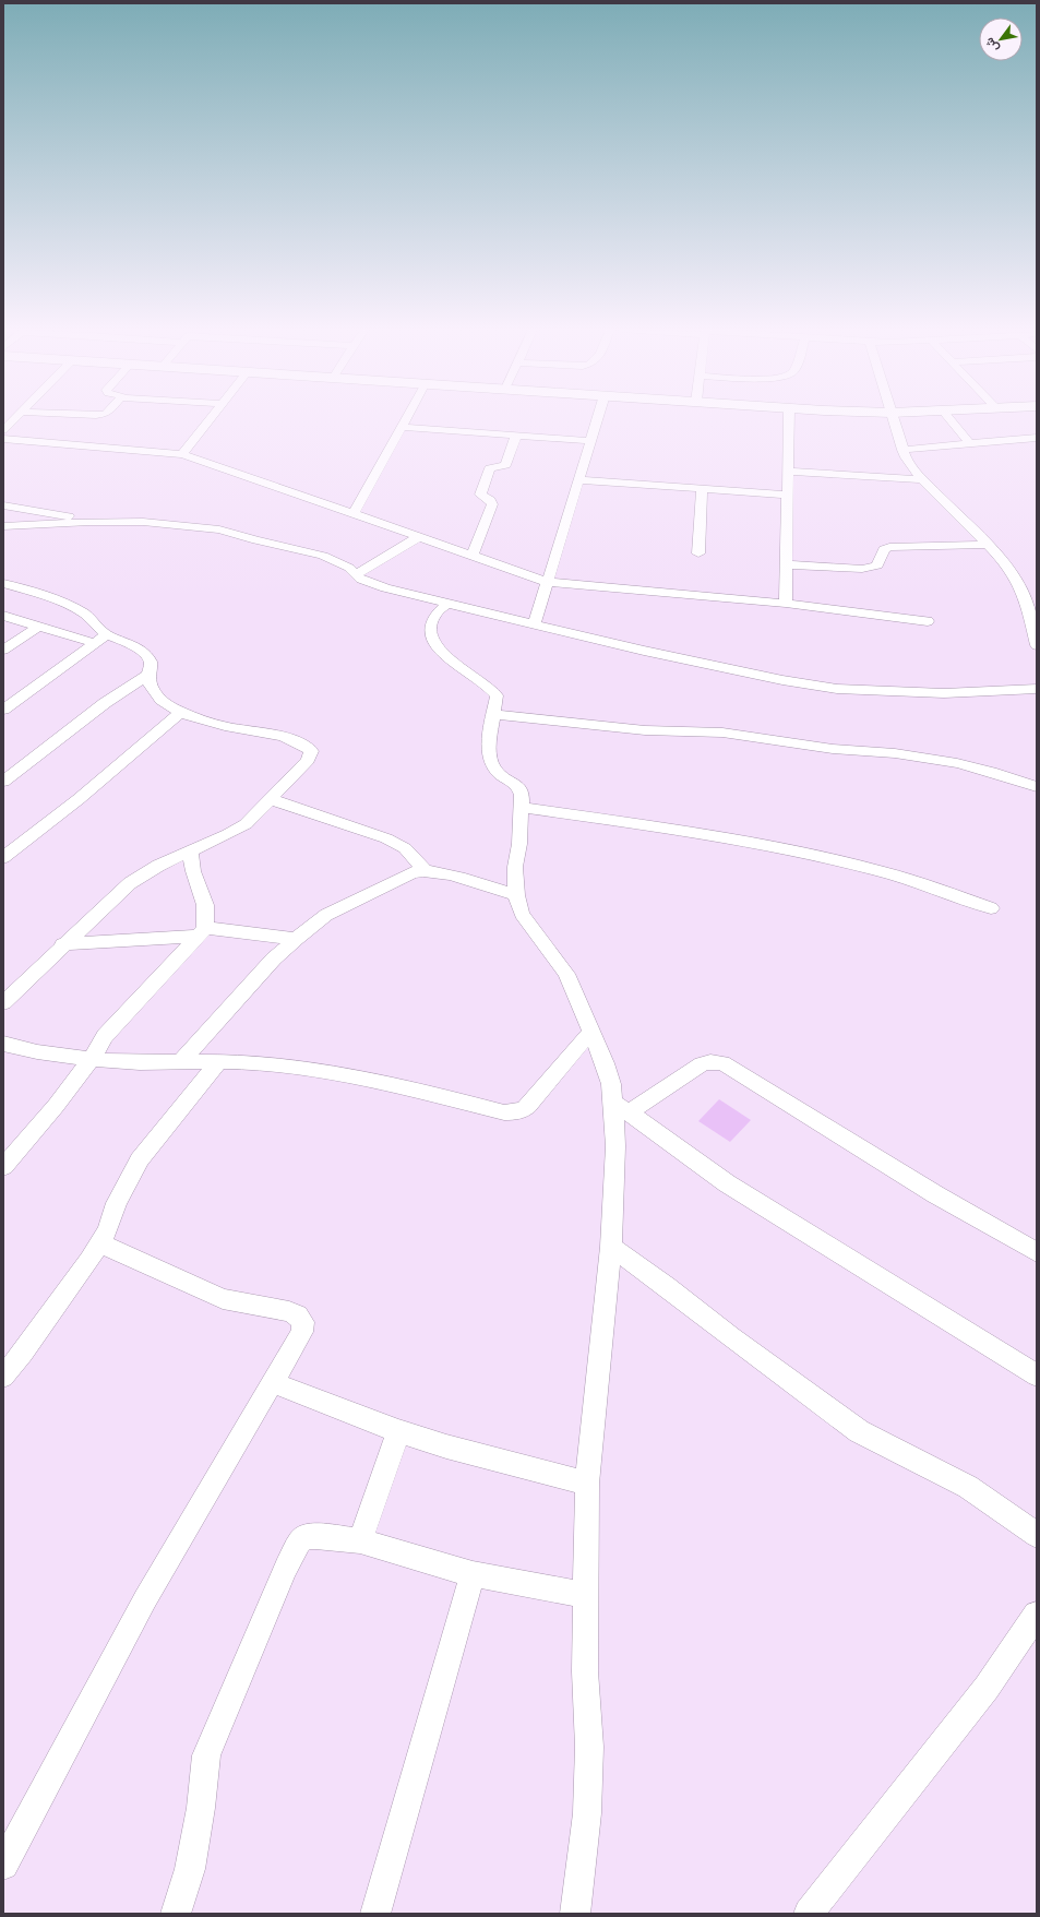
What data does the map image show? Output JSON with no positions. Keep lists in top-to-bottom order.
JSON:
{
  "north": "bottom left"
}
